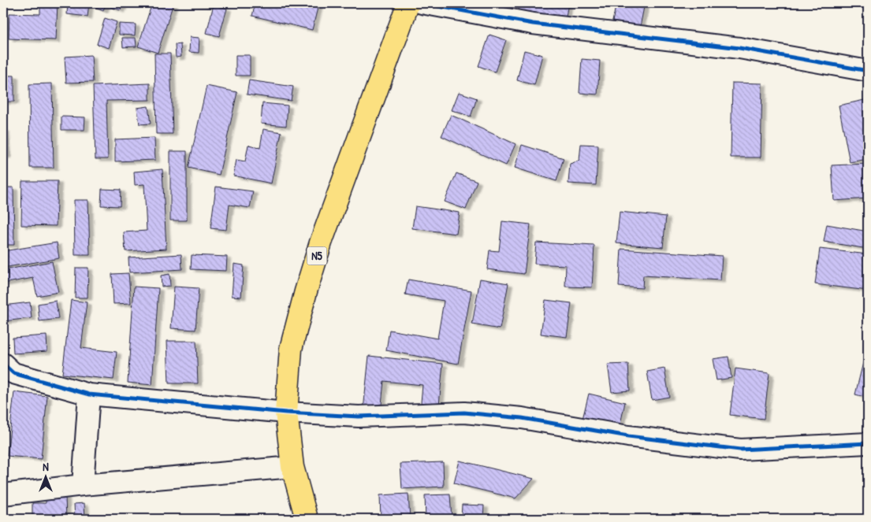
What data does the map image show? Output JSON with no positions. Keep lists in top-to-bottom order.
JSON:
{
  "streets": {
    "main road": ["N5"]
  },
  "north": "top"
}
